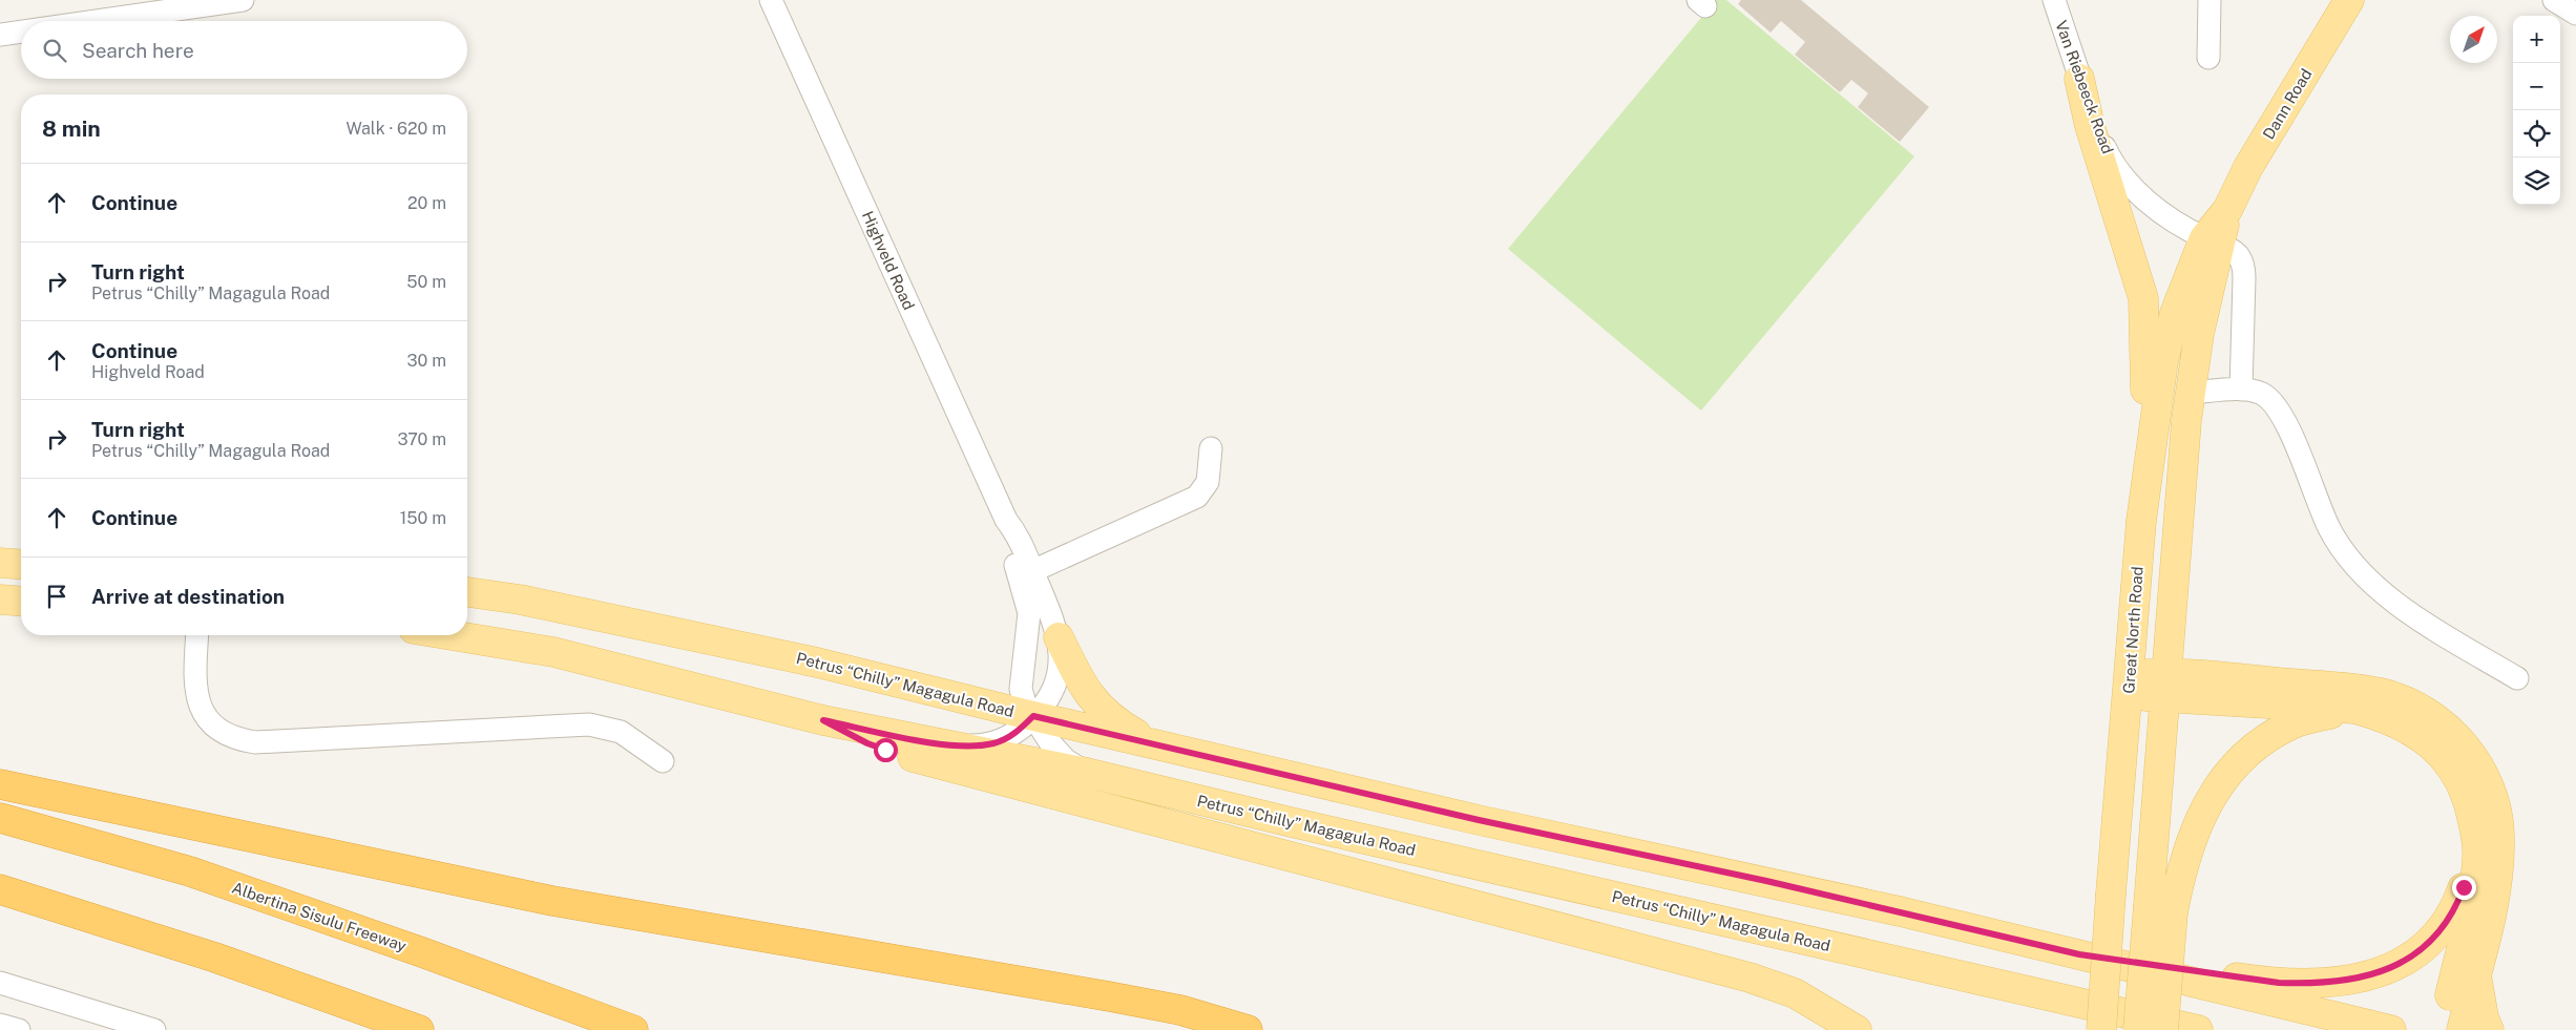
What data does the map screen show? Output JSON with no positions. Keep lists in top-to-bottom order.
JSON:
{
  "streets": {
    "highway": ["Albertina Sisulu Freeway"],
    "main road": ["Dann Road", "Great North Road", "Petrus “Chilly” Magagula Road"],
    "street": ["Van Riebeeck Road", "Highveld Road"]
  },
  "crossings": [
    ["Van Riebeeck Road", "Dann Road"],
    ["Van Riebeeck Road", "Great North Road"],
    ["Dann Road", "Great North Road"],
    ["Highveld Road", "Petrus “Chilly” Magagula Road"]
  ],
  "north": "top right",
  "page": {
    "map_buttons": ["+", "−"],
    "search": "Search here",
    "heading": ["8 min", "Walk · 620 m"],
    "list": [
      ["Continue", "20 m"],
      ["Turn right", "Petrus “Chilly” Magagula Road", "50 m"],
      ["Continue", "Highveld Road", "30 m"],
      ["Turn right", "Petrus “Chilly” Magagula Road", "370 m"],
      ["Continue", "150 m"],
      "Arrive at destination"
    ]
  }
}
